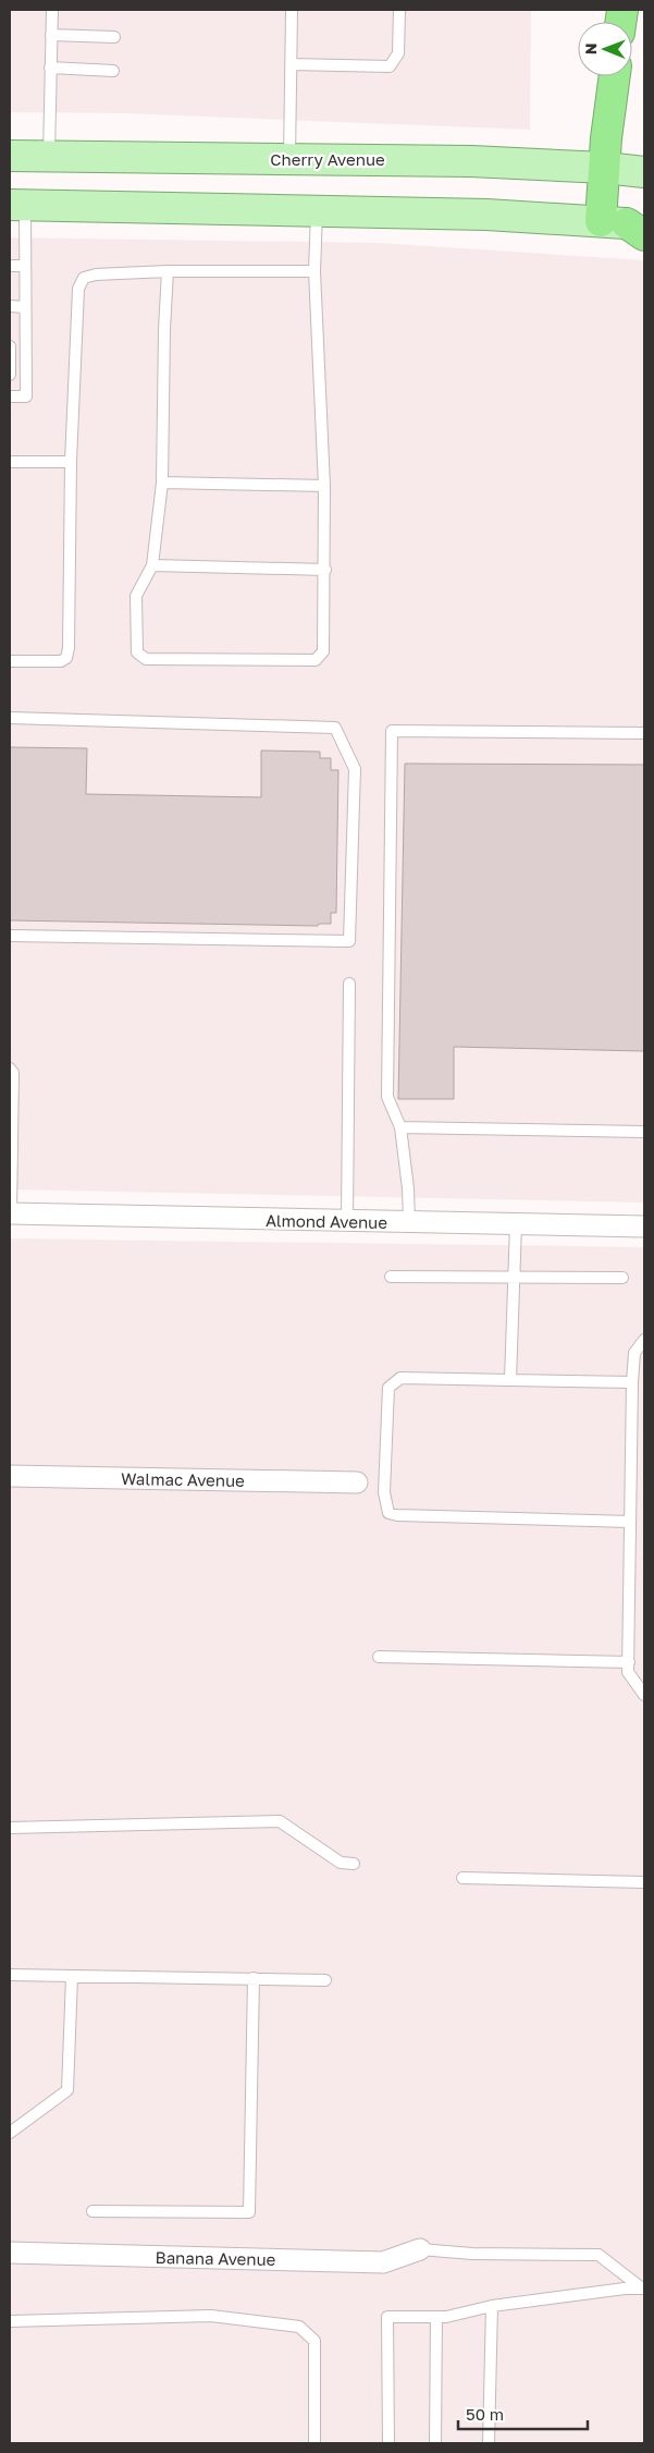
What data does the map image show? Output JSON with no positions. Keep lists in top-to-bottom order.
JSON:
{
  "streets": {
    "main road": ["Cherry Avenue"],
    "street": ["Almond Avenue", "Walmac Avenue", "Banana Avenue"]
  },
  "scale_bar": "50 m",
  "north": "left"
}
